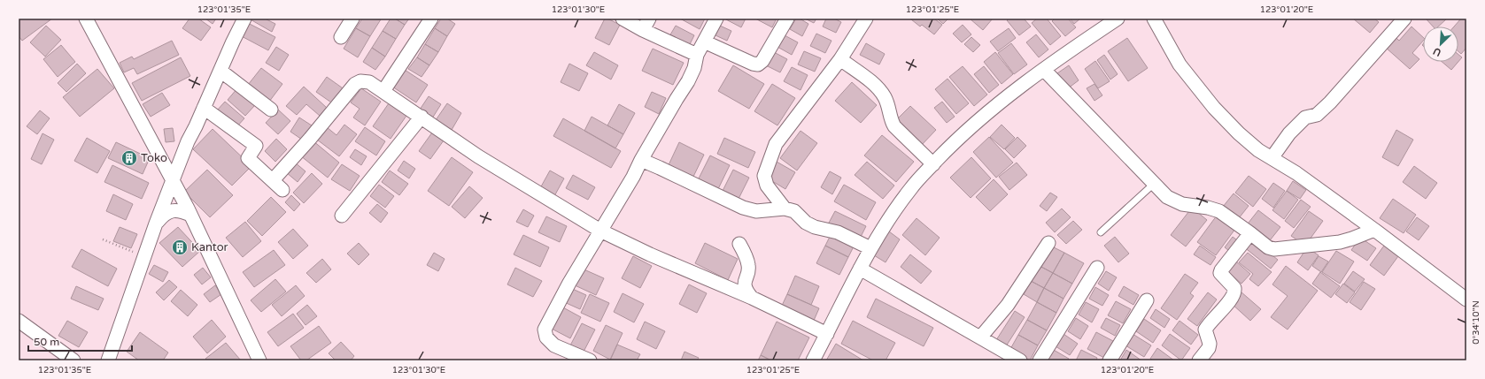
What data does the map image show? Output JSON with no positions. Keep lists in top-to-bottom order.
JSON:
{
  "places": {
    "building": ["Toko", "Kantor"]
  },
  "scale_bar": "50 m",
  "north": "bottom left",
  "coordinates": [
    "123°01'35\"E",
    "123°01'30\"E",
    "123°01'25\"E",
    "123°01'20\"E",
    "0°34'10\"N"
  ]
}
